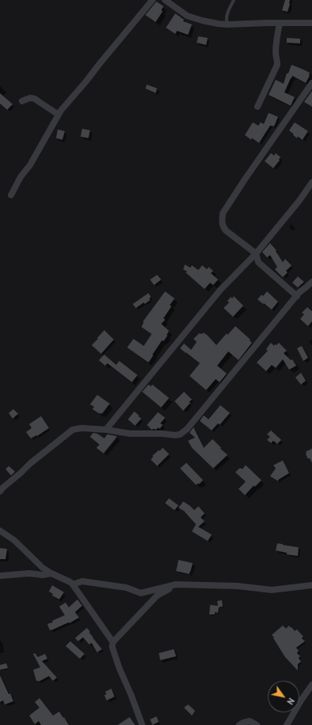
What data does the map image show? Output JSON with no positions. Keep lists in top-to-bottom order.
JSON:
{
  "north": "bottom right"
}
